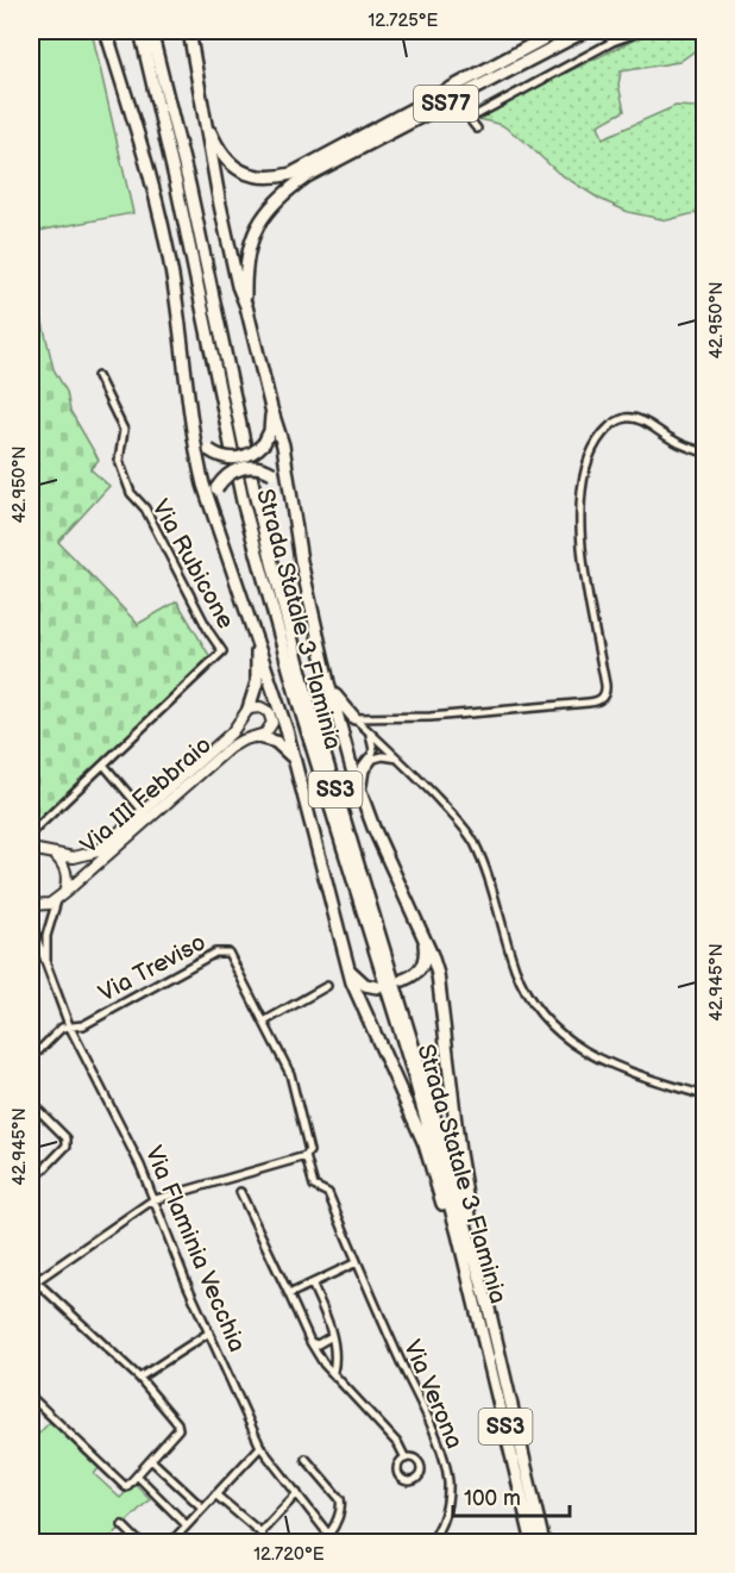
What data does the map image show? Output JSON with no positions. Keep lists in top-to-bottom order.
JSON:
{
  "streets": {
    "highway": ["SS77", "Strada Statale 3 Flaminia", "SS3"],
    "main road": ["Via III Febbraio", "Via Flaminia Vecchia"],
    "street": ["Via Rubicone", "Via Treviso", "Via Verona"]
  },
  "crossings": [
    ["Via III Febbraio", "Via Flaminia Vecchia"],
    ["Via Treviso", "Via Flaminia Vecchia"],
    ["Via Treviso", "Via Verona"]
  ],
  "scale_bar": "100 m",
  "coordinates": [
    "12.725°E",
    "42.950°N",
    "42.945°N",
    "12.720°E"
  ]
}
